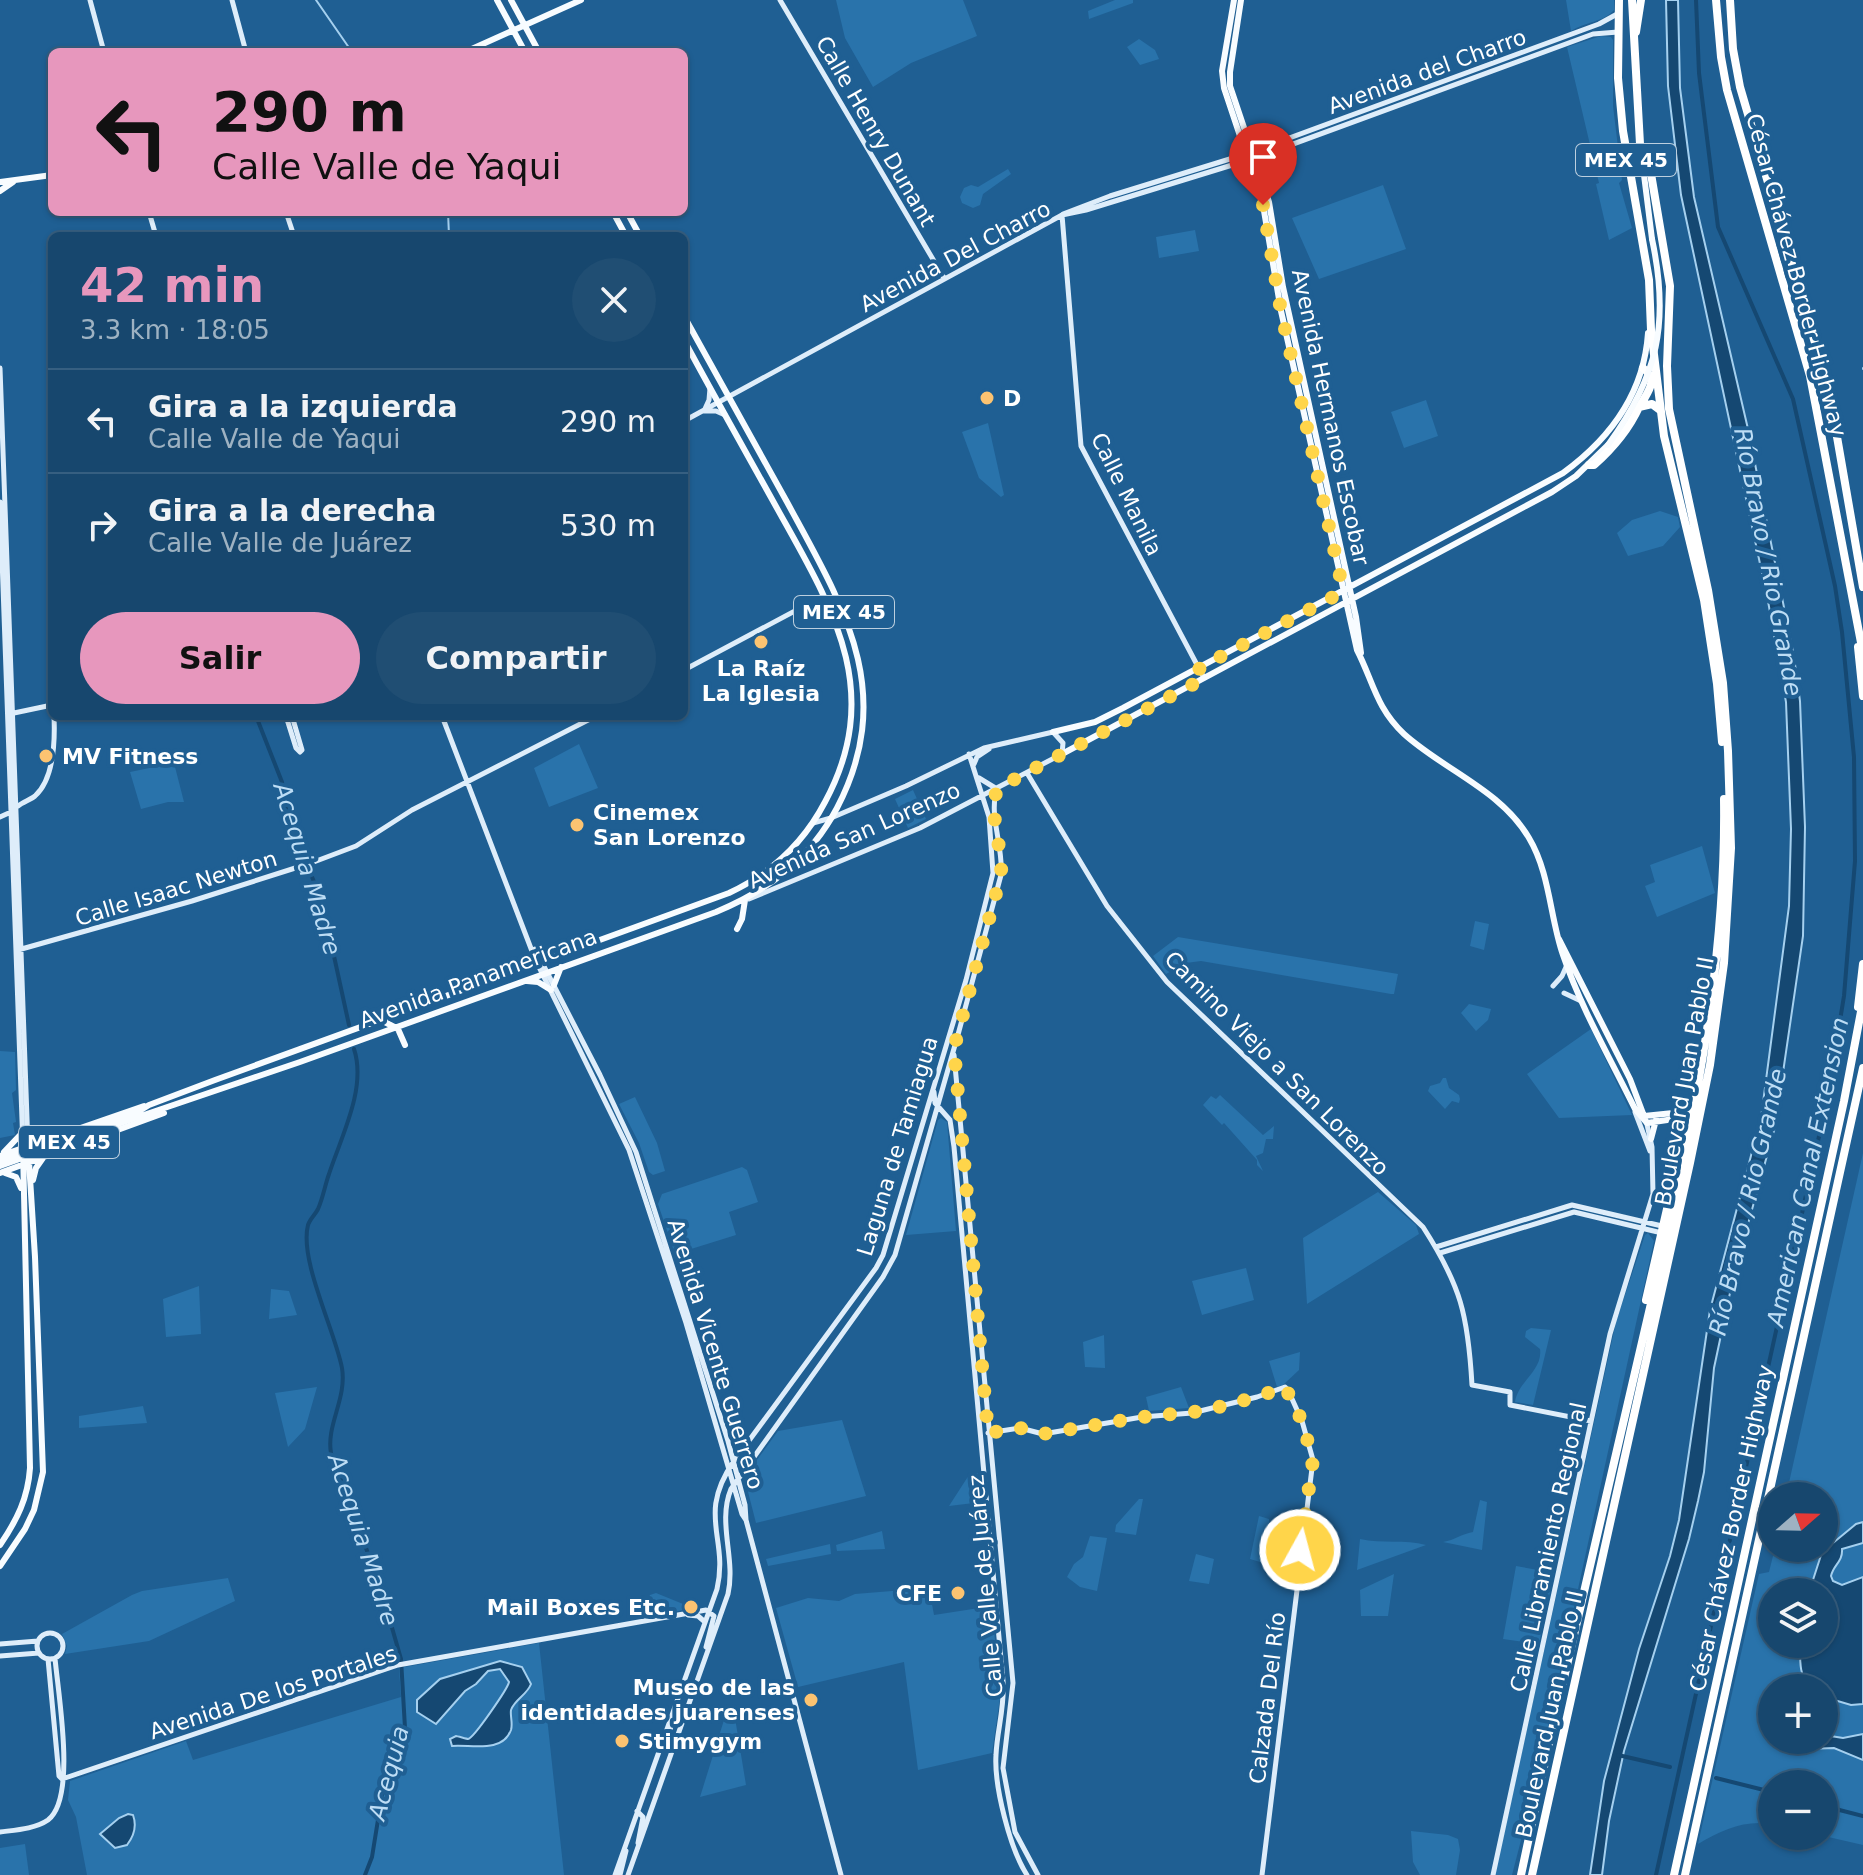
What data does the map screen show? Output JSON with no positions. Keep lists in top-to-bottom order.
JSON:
{
  "streets": {
    "highway": ["MEX 45", "César Chávez Border Highway", "Boulevard Juan Pablo II"],
    "main road": ["Avenida Hermanos Escobar", "Avenida Panamericana"],
    "street": [
      "Avenida del Charro",
      "Calle Henry Dunant",
      "Avenida Del Charro",
      "Calle Manila",
      "Avenida San Lorenzo",
      "Calle Isaac Newton",
      "Camino Viejo a San Lorenzo",
      "Laguna de Tamiagua",
      "Avenida Vicente Guerrero",
      "Calle Libramiento Regional",
      "Calle Valle de Juárez",
      "Avenida De los Portales",
      "Calzada Del Río"
    ]
  },
  "crossings": [
    ["Avenida del Charro", "MEX 45"],
    ["Avenida del Charro", "Avenida Del Charro"],
    ["Avenida del Charro", "Avenida Hermanos Escobar"],
    ["Avenida del Charro", "Calle Manila"],
    ["Calle Henry Dunant", "Avenida Del Charro"],
    ["MEX 45", "Avenida Del Charro"],
    ["MEX 45", "Avenida Hermanos Escobar"],
    ["MEX 45", "Calle Manila"],
    ["MEX 45", "Avenida San Lorenzo"],
    ["MEX 45", "Avenida Panamericana"],
    ["MEX 45", "Boulevard Juan Pablo II"],
    ["MEX 45", "Laguna de Tamiagua"],
    ["Avenida Del Charro", "Avenida Hermanos Escobar"],
    ["Avenida Del Charro", "Calle Manila"],
    ["Avenida San Lorenzo", "Avenida Panamericana"],
    ["Avenida San Lorenzo", "Camino Viejo a San Lorenzo"],
    ["Avenida San Lorenzo", "Laguna de Tamiagua"],
    ["Calle Isaac Newton", "Avenida Vicente Guerrero"],
    ["Avenida Panamericana", "Avenida Vicente Guerrero"],
    ["Camino Viejo a San Lorenzo", "Calle Libramiento Regional"],
    ["Laguna de Tamiagua", "Avenida Vicente Guerrero"],
    ["Laguna de Tamiagua", "Calle Valle de Juárez"],
    ["Laguna de Tamiagua", "Avenida De los Portales"],
    ["Calle Valle de Juárez", "Calzada Del Río"]
  ],
  "water": [
    "Río Bravo / Rio Grande",
    "Acequia Madre",
    "American Canal Extension",
    "Acequia"
  ],
  "places": [
    "D",
    "La Raíz La Iglesia",
    "MV Fitness",
    "Cinemex San Lorenzo",
    "CFE",
    "Mail Boxes Etc.",
    "Museo de las identidades juarenses",
    "Stimygym"
  ],
  "north": "right",
  "page": {
    "turn": ["290 m", "Calle Valle de Yaqui"],
    "heading": ["42 min", "3.3 km · 18:05"],
    "list": [
      {
        "name": "Gira a la izquierda",
        "note": "Calle Valle de Yaqui",
        "value": "290 m"
      },
      {
        "name": "Gira a la derecha",
        "note": "Calle Valle de Juárez",
        "value": "530 m"
      }
    ],
    "buttons": ["Salir", "Compartir"],
    "map_buttons": ["+", "−"]
  }
}
